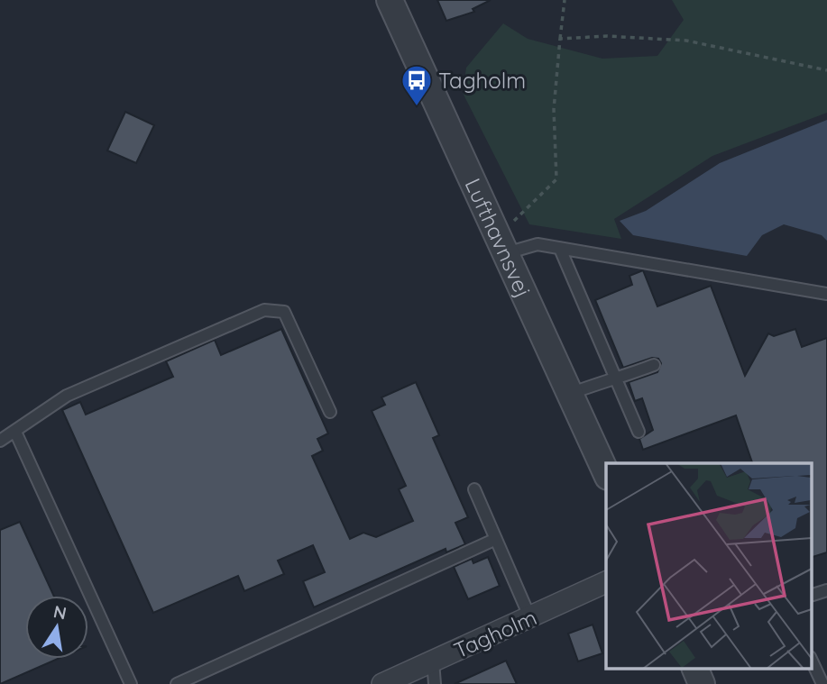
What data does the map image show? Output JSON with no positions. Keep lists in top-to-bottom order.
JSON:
{
  "streets": {
    "street": ["Lufthavnsvej", "Tagholm"]
  },
  "places": {
    "bus stop": ["Tagholm"]
  },
  "north": "top"
}
